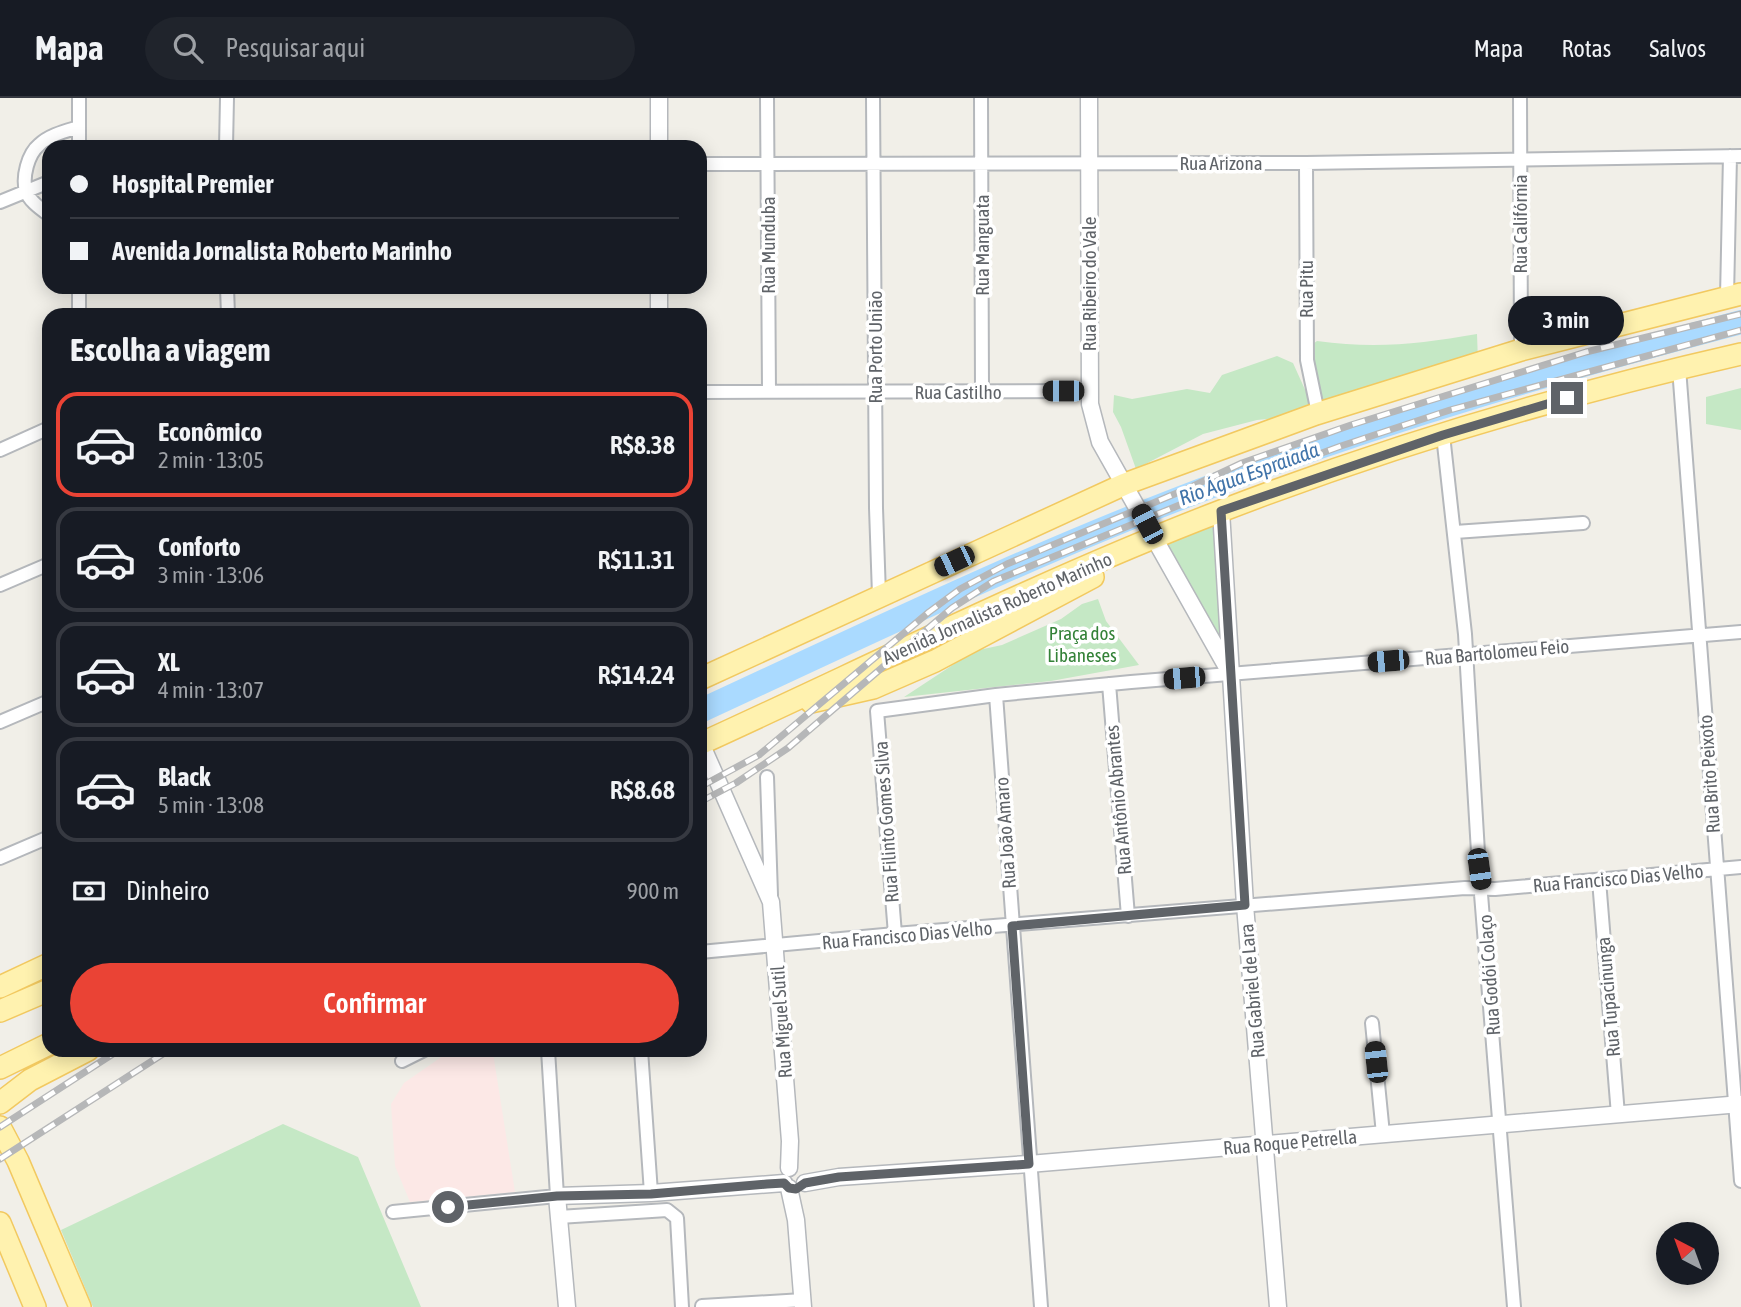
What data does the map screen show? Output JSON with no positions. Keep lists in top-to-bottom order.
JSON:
{
  "streets": {
    "main road": ["Avenida Jornalista Roberto Marinho"],
    "street": [
      "Rua Arizona",
      "Rua Califórnia",
      "Rua Munduba",
      "Rua Manguata",
      "Rua Ribeiro do Vale",
      "Rua Pitu",
      "Rua Porto União",
      "Rua Castilho",
      "Rua Bartolomeu Feio",
      "Rua Brito Peixoto",
      "Rua Antônio Abrantes",
      "Rua Filinto Gomes Silva",
      "Rua João Amaro",
      "Rua Francisco Dias Velho",
      "Rua Godói Colaço",
      "Rua Gabriel de Lara",
      "Rua Tupacinunga",
      "Rua Miguel Sutil",
      "Rua Roque Petrella"
    ]
  },
  "crossings": [
    ["Rua Arizona", "Rua Califórnia"],
    ["Rua Arizona", "Rua Munduba"],
    ["Rua Arizona", "Rua Manguata"],
    ["Rua Arizona", "Rua Ribeiro do Vale"],
    ["Rua Arizona", "Rua Pitu"],
    ["Rua Arizona", "Rua Porto União"],
    ["Rua Munduba", "Rua Castilho"],
    ["Rua Manguata", "Rua Castilho"],
    ["Rua Ribeiro do Vale", "Rua Castilho"],
    ["Rua Ribeiro do Vale", "Avenida Jornalista Roberto Marinho"],
    ["Rua Ribeiro do Vale", "Rua Gabriel de Lara"],
    ["Rua Porto União", "Rua Castilho"],
    ["Avenida Jornalista Roberto Marinho", "Rua Brito Peixoto"],
    ["Avenida Jornalista Roberto Marinho", "Rua Godói Colaço"],
    ["Avenida Jornalista Roberto Marinho", "Rua Gabriel de Lara"],
    ["Rua Bartolomeu Feio", "Rua Brito Peixoto"],
    ["Rua Bartolomeu Feio", "Rua Antônio Abrantes"],
    ["Rua Bartolomeu Feio", "Rua Filinto Gomes Silva"],
    ["Rua Bartolomeu Feio", "Rua João Amaro"],
    ["Rua Bartolomeu Feio", "Rua Godói Colaço"],
    ["Rua Bartolomeu Feio", "Rua Gabriel de Lara"],
    ["Rua Brito Peixoto", "Rua Francisco Dias Velho"],
    ["Rua Brito Peixoto", "Rua Roque Petrella"],
    ["Rua Antônio Abrantes", "Rua Francisco Dias Velho"],
    ["Rua Filinto Gomes Silva", "Rua Francisco Dias Velho"],
    ["Rua João Amaro", "Rua Francisco Dias Velho"],
    ["Rua João Amaro", "Rua Roque Petrella"],
    ["Rua Francisco Dias Velho", "Rua Godói Colaço"],
    ["Rua Francisco Dias Velho", "Rua Gabriel de Lara"],
    ["Rua Francisco Dias Velho", "Rua Tupacinunga"],
    ["Rua Francisco Dias Velho", "Rua Miguel Sutil"],
    ["Rua Godói Colaço", "Rua Roque Petrella"],
    ["Rua Gabriel de Lara", "Rua Roque Petrella"],
    ["Rua Tupacinunga", "Rua Roque Petrella"],
    ["Rua Miguel Sutil", "Rua Roque Petrella"]
  ],
  "water": ["Rio Água Espraiada"],
  "parks": ["Praça dos Libaneses"],
  "north": "top left",
  "page": {
    "header": "Mapa",
    "search": "Pesquisar aqui",
    "nav": ["Mapa", "Rotas", "Salvos"],
    "banner": ["Hospital Premier", "Avenida Jornalista Roberto Marinho"],
    "bubble": "3 min",
    "heading": "Escolha a viagem",
    "list": [
      {
        "name": "Econômico",
        "note": "2 min · 13:05",
        "value": "R$8.38"
      },
      {
        "name": "Conforto",
        "note": "3 min · 13:06",
        "value": "R$11.31"
      },
      {
        "name": "XL",
        "note": "4 min · 13:07",
        "value": "R$14.24"
      },
      {
        "name": "Black",
        "note": "5 min · 13:08",
        "value": "R$8.68"
      }
    ],
    "pay": ["Dinheiro", "900 m"],
    "buttons": "Confirmar"
  }
}
